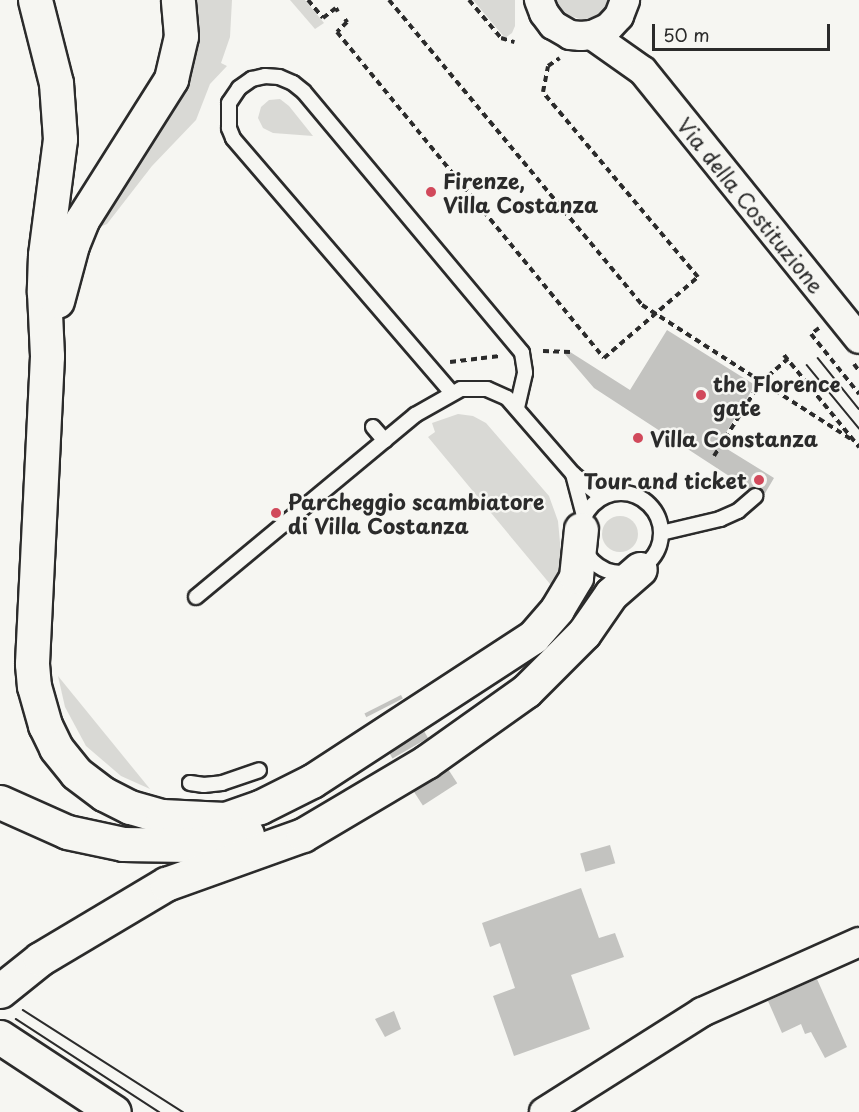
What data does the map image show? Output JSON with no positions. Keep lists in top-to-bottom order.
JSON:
{
  "streets": {
    "street": ["Via della Costituzione"]
  },
  "places": [
    "Firenze, Villa Costanza",
    "the Florence gate",
    "Villa Constanza",
    "Tour and ticket",
    "Parcheggio scambiatore di Villa Costanza"
  ],
  "scale_bar": "50 m"
}
